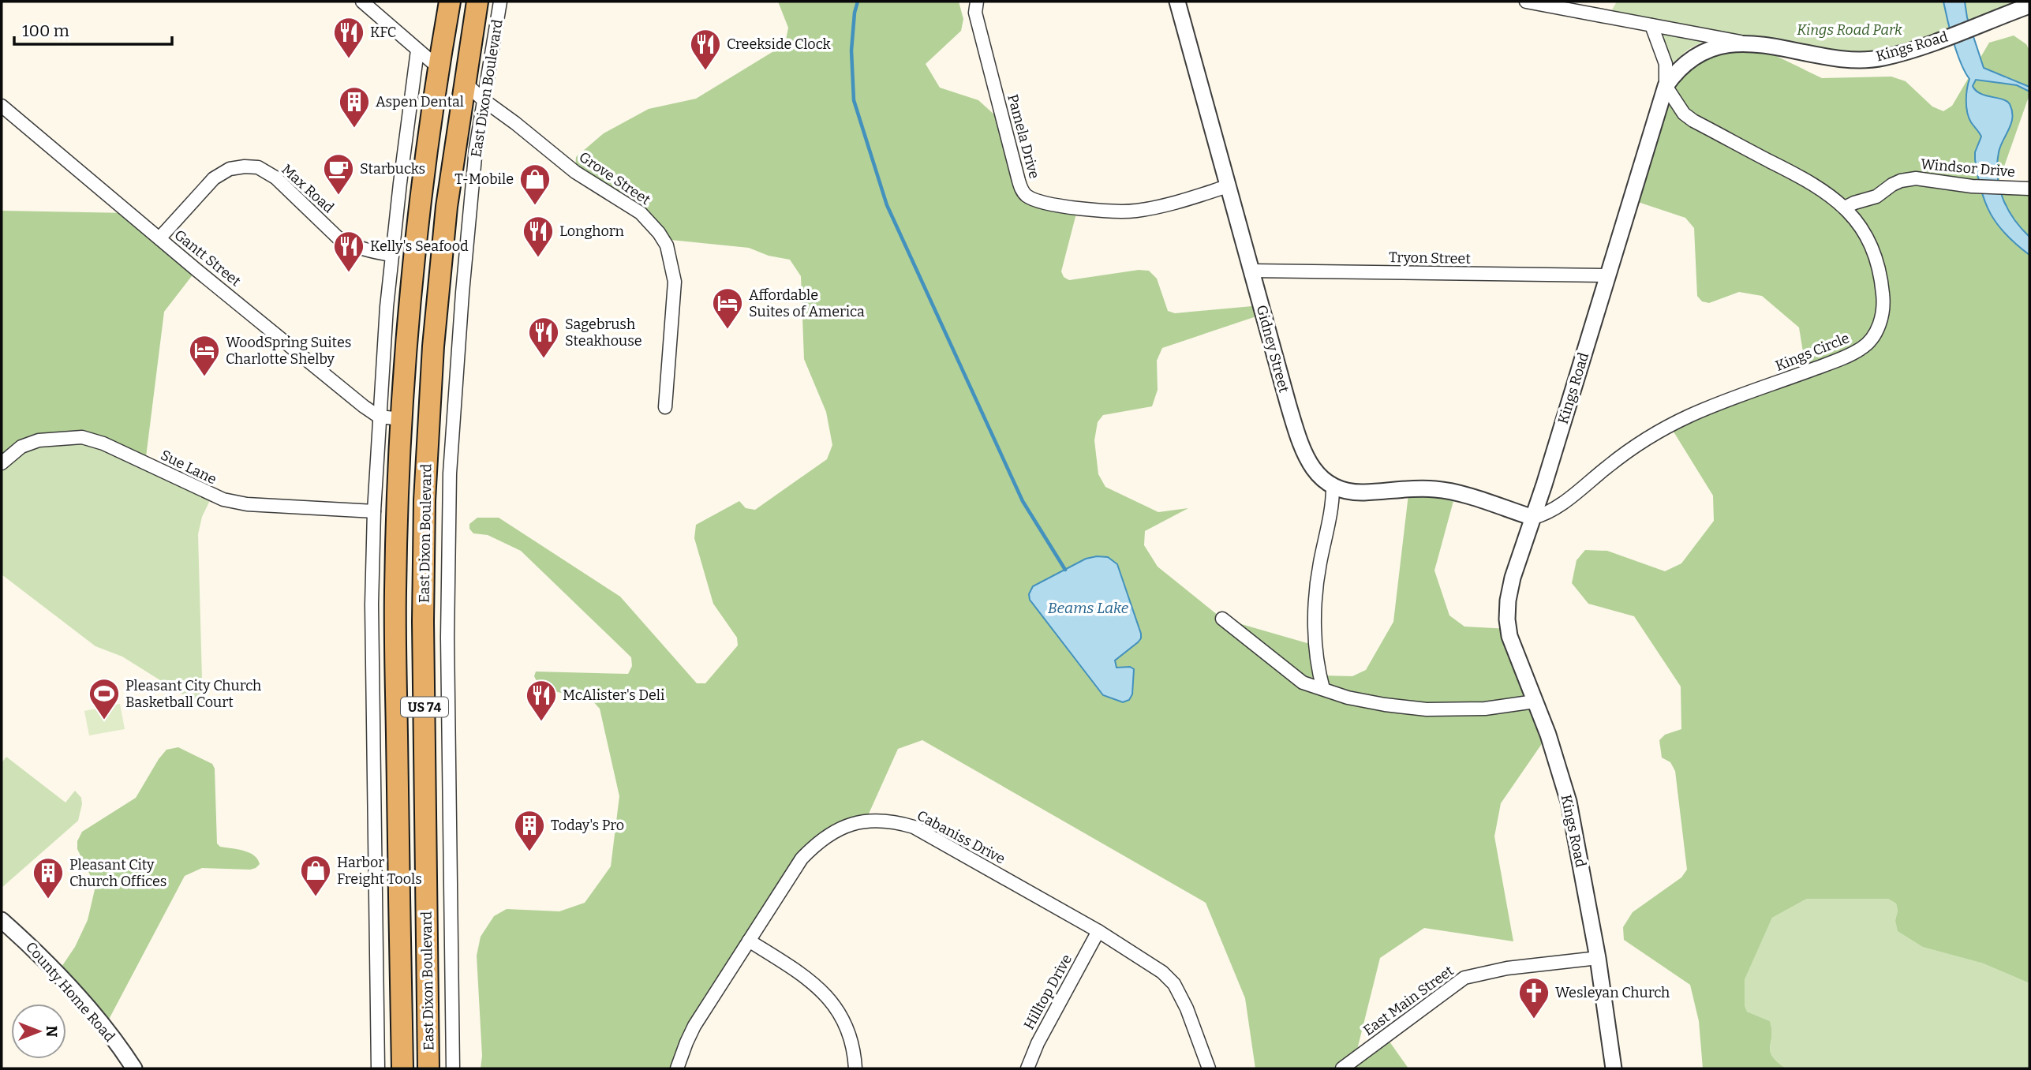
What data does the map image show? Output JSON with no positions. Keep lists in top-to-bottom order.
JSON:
{
  "streets": {
    "highway": ["East Dixon Boulevard", "US 74"],
    "street": [
      "Kings Road",
      "Pamela Drive",
      "Windsor Drive",
      "Grove Street",
      "Max Road",
      "Gantt Street",
      "Tryon Street",
      "Gidney Street",
      "Kings Circle",
      "Sue Lane",
      "Cabaniss Drive",
      "County Home Road",
      "Hilltop Drive",
      "East Main Street"
    ]
  },
  "crossings": [
    ["Kings Road", "Tryon Street"],
    ["Kings Road", "Kings Circle"],
    ["Kings Road", "East Main Street"],
    ["East Dixon Boulevard", "Grove Street"],
    ["Pamela Drive", "Gidney Street"],
    ["Windsor Drive", "Kings Circle"],
    ["Max Road", "Gantt Street"],
    ["Tryon Street", "Gidney Street"],
    ["Cabaniss Drive", "Hilltop Drive"]
  ],
  "water": ["Beams Lake"],
  "parks": ["Kings Road Park"],
  "places": {
    "restaurant": [
      "KFC",
      "Creekside Clock",
      "Longhorn",
      "Kelly's Seafood",
      "Sagebrush Steakhouse",
      "McAlister's Deli"
    ],
    "building": ["Aspen Dental", "Today's Pro", "Pleasant City Church Offices"],
    "cafe": ["Starbucks"],
    "shop": ["T-Mobile", "Harbor Freight Tools"],
    "hotel": ["Affordable Suites of America", "WoodSpring Suites Charlotte Shelby"],
    "sports": ["Pleasant City Church Basketball Court"],
    "church": ["Wesleyan Church"]
  },
  "scale_bar": "100 m",
  "north": "right"
}
